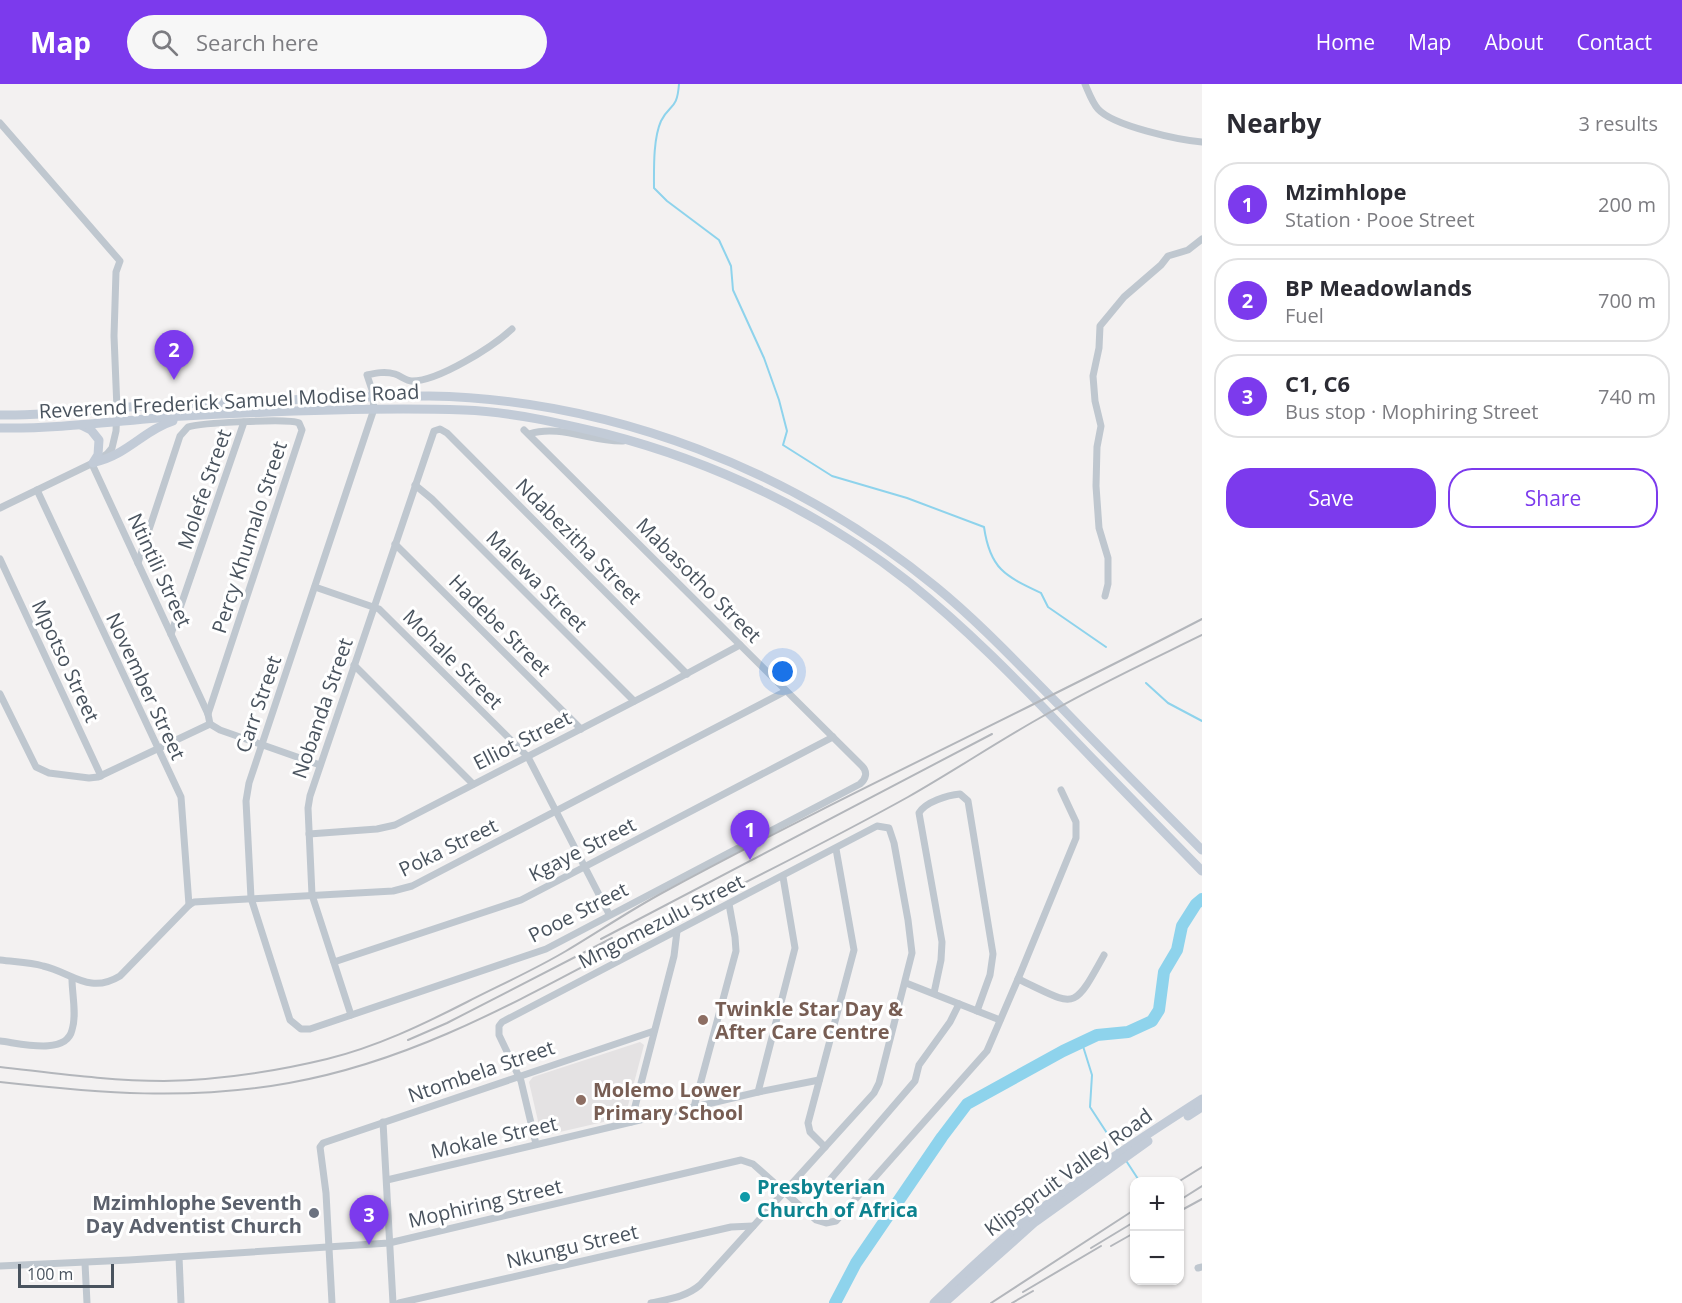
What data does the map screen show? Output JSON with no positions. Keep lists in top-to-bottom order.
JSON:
{
  "streets": {
    "main road": ["Reverend Frederick Samuel Modise Road", "Klipspruit Valley Road"],
    "street": [
      "Molefe Street",
      "Percy Khumalo Street",
      "Ndabezitha Street",
      "Ntintili Street",
      "Mabasotho Street",
      "Malewa Street",
      "Hadebe Street",
      "Mohale Street",
      "Mpotso Street",
      "November Street",
      "Carr Street",
      "Nobanda Street",
      "Elliot Street",
      "Poka Street",
      "Kgaye Street",
      "Pooe Street",
      "Mngomezulu Street",
      "Ntombela Street",
      "Mokale Street",
      "Mophiring Street",
      "Nkungu Street"
    ]
  },
  "crossings": [
    ["Reverend Frederick Samuel Modise Road", "Mabasotho Street"],
    ["Reverend Frederick Samuel Modise Road", "Carr Street"],
    ["Molefe Street", "Percy Khumalo Street"],
    ["Molefe Street", "Ntintili Street"],
    ["Percy Khumalo Street", "Ntintili Street"],
    ["Ndabezitha Street", "Nobanda Street"],
    ["Ndabezitha Street", "Elliot Street"],
    ["Mabasotho Street", "Elliot Street"],
    ["Mabasotho Street", "Poka Street"],
    ["Mabasotho Street", "Kgaye Street"],
    ["Mabasotho Street", "Pooe Street"],
    ["Malewa Street", "Nobanda Street"],
    ["Malewa Street", "Elliot Street"],
    ["Hadebe Street", "Nobanda Street"],
    ["Hadebe Street", "Elliot Street"],
    ["Mohale Street", "Carr Street"],
    ["Mohale Street", "Nobanda Street"],
    ["Mohale Street", "Elliot Street"],
    ["Mohale Street", "Poka Street"],
    ["Mohale Street", "Kgaye Street"],
    ["Mohale Street", "Pooe Street"],
    ["November Street", "Poka Street"],
    ["Carr Street", "Poka Street"],
    ["Carr Street", "Pooe Street"],
    ["Nobanda Street", "Elliot Street"],
    ["Nobanda Street", "Poka Street"],
    ["Nobanda Street", "Kgaye Street"],
    ["Nobanda Street", "Pooe Street"],
    ["Mngomezulu Street", "Ntombela Street"],
    ["Mngomezulu Street", "Mokale Street"],
    ["Ntombela Street", "Mophiring Street"]
  ],
  "places": [
    "Twinkle Star Day & After Care Centre",
    "Molemo Lower Primary School",
    "Presbyterian Church of Africa",
    "Mzimhlophe Seventh Day Adventist Church"
  ],
  "scale_bar": "100 m",
  "page": {
    "header": "Map",
    "search": "Search here",
    "nav": [
      "Home",
      "Map",
      "About",
      "Contact"
    ],
    "heading": ["Nearby", "3 results"],
    "list": [
      {
        "mark": "1",
        "name": "Mzimhlope",
        "note": "Station · Pooe Street",
        "value": "200 m"
      },
      {
        "mark": "2",
        "name": "BP Meadowlands",
        "note": "Fuel",
        "value": "700 m"
      },
      {
        "mark": "3",
        "name": "C1, C6",
        "note": "Bus stop · Mophiring Street",
        "value": "740 m"
      }
    ],
    "pins": ["2", "1", "3"],
    "buttons": ["Save", "Share"],
    "map_buttons": ["+", "−"],
    "scale": "100 m"
  }
}
